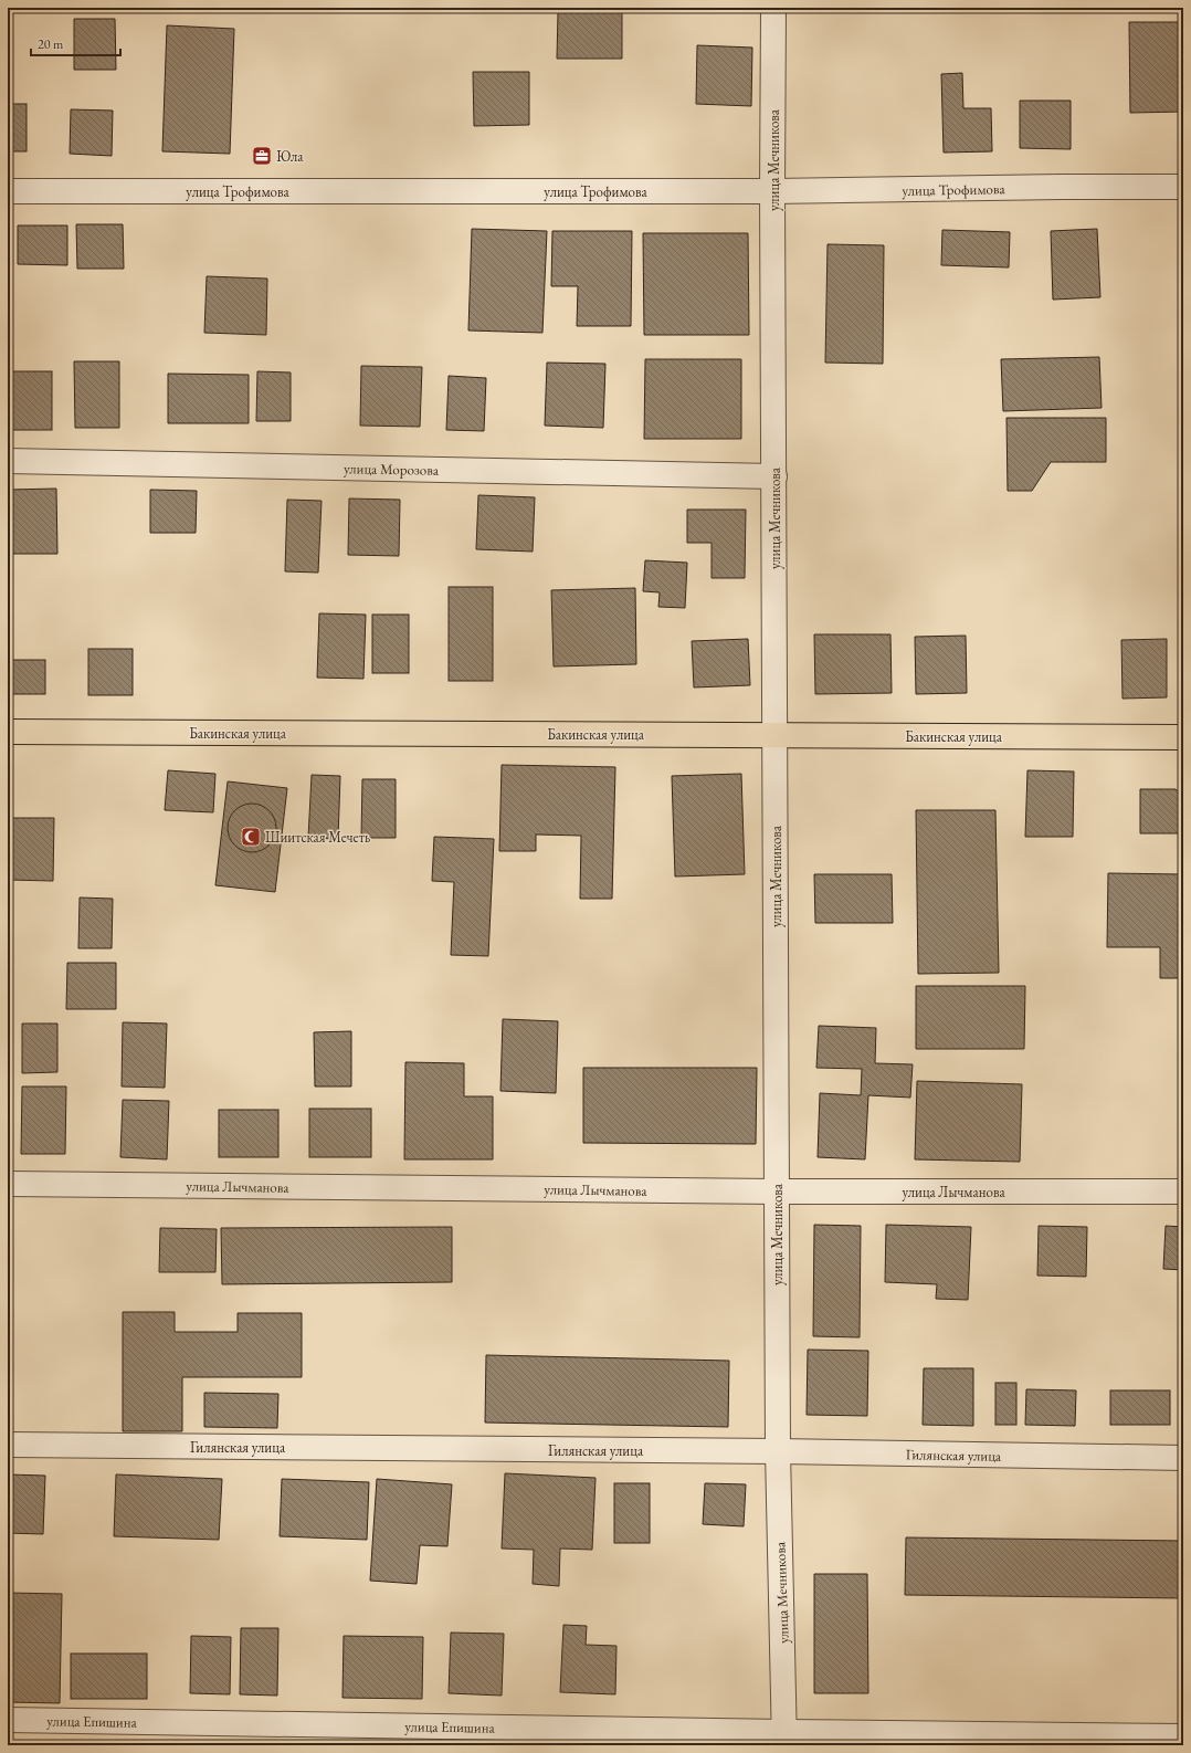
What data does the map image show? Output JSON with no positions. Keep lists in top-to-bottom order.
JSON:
{
  "streets": {
    "main road": ["Бакинская улица"],
    "street": [
      "улица Мечникова",
      "улица Трофимова",
      "улица Морозова",
      "улица Лычманова",
      "Гилянская улица",
      "улица Епишина"
    ]
  },
  "crossings": [
    ["улица Мечникова", "улица Трофимова"],
    ["улица Мечникова", "улица Морозова"],
    ["улица Мечникова", "Бакинская улица"],
    ["улица Мечникова", "улица Лычманова"],
    ["улица Мечникова", "Гилянская улица"],
    ["улица Мечникова", "улица Епишина"]
  ],
  "places": {
    "office": ["Юла"],
    "mosque": ["Шиитская Мечеть"]
  },
  "scale_bar": "20 m"
}
